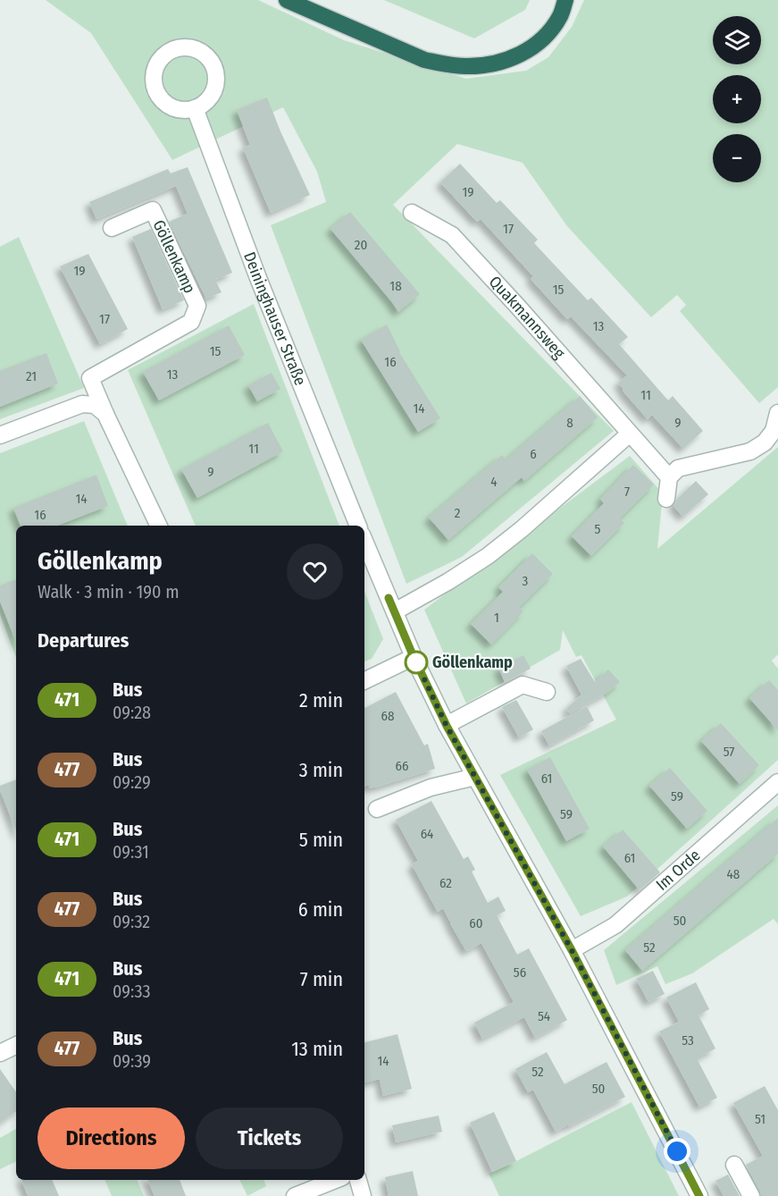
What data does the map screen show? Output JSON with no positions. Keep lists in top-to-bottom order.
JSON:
{
  "streets": {
    "street": [
      "Göllenkamp",
      "Quakmannsweg",
      "Deininghauser Straße",
      "Im Orde"
    ]
  },
  "places": ["Göllenkamp"],
  "lines": ["bus line 471"],
  "house_numbers": [
    "19",
    "17",
    "20",
    "19",
    "18",
    "15",
    "17",
    "13",
    "15",
    "16",
    "13",
    "21",
    "11",
    "14",
    "8",
    "9",
    "11",
    "6",
    "9",
    "4",
    "7",
    "14",
    "2",
    "16",
    "5",
    "3",
    "1",
    "68",
    "57",
    "66",
    "61",
    "59",
    "59",
    "64",
    "61",
    "48",
    "62",
    "50",
    "60",
    "52",
    "56",
    "54",
    "53",
    "14",
    "52",
    "50",
    "51"
  ],
  "page": {
    "map_buttons": ["+", "−"],
    "heading": [
      ["Göllenkamp", "Walk · 3 min · 190 m"],
      "Departures"
    ],
    "list": [
      {
        "mark": "471",
        "name": "Bus",
        "note": "09:28",
        "value": "2 min"
      },
      {
        "mark": "477",
        "name": "Bus",
        "note": "09:29",
        "value": "3 min"
      },
      {
        "mark": "471",
        "name": "Bus",
        "note": "09:31",
        "value": "5 min"
      },
      {
        "mark": "477",
        "name": "Bus",
        "note": "09:32",
        "value": "6 min"
      },
      {
        "mark": "471",
        "name": "Bus",
        "note": "09:33",
        "value": "7 min"
      },
      {
        "mark": "477",
        "name": "Bus",
        "note": "09:39",
        "value": "13 min"
      }
    ],
    "buttons": ["Directions", "Tickets"]
  }
}
